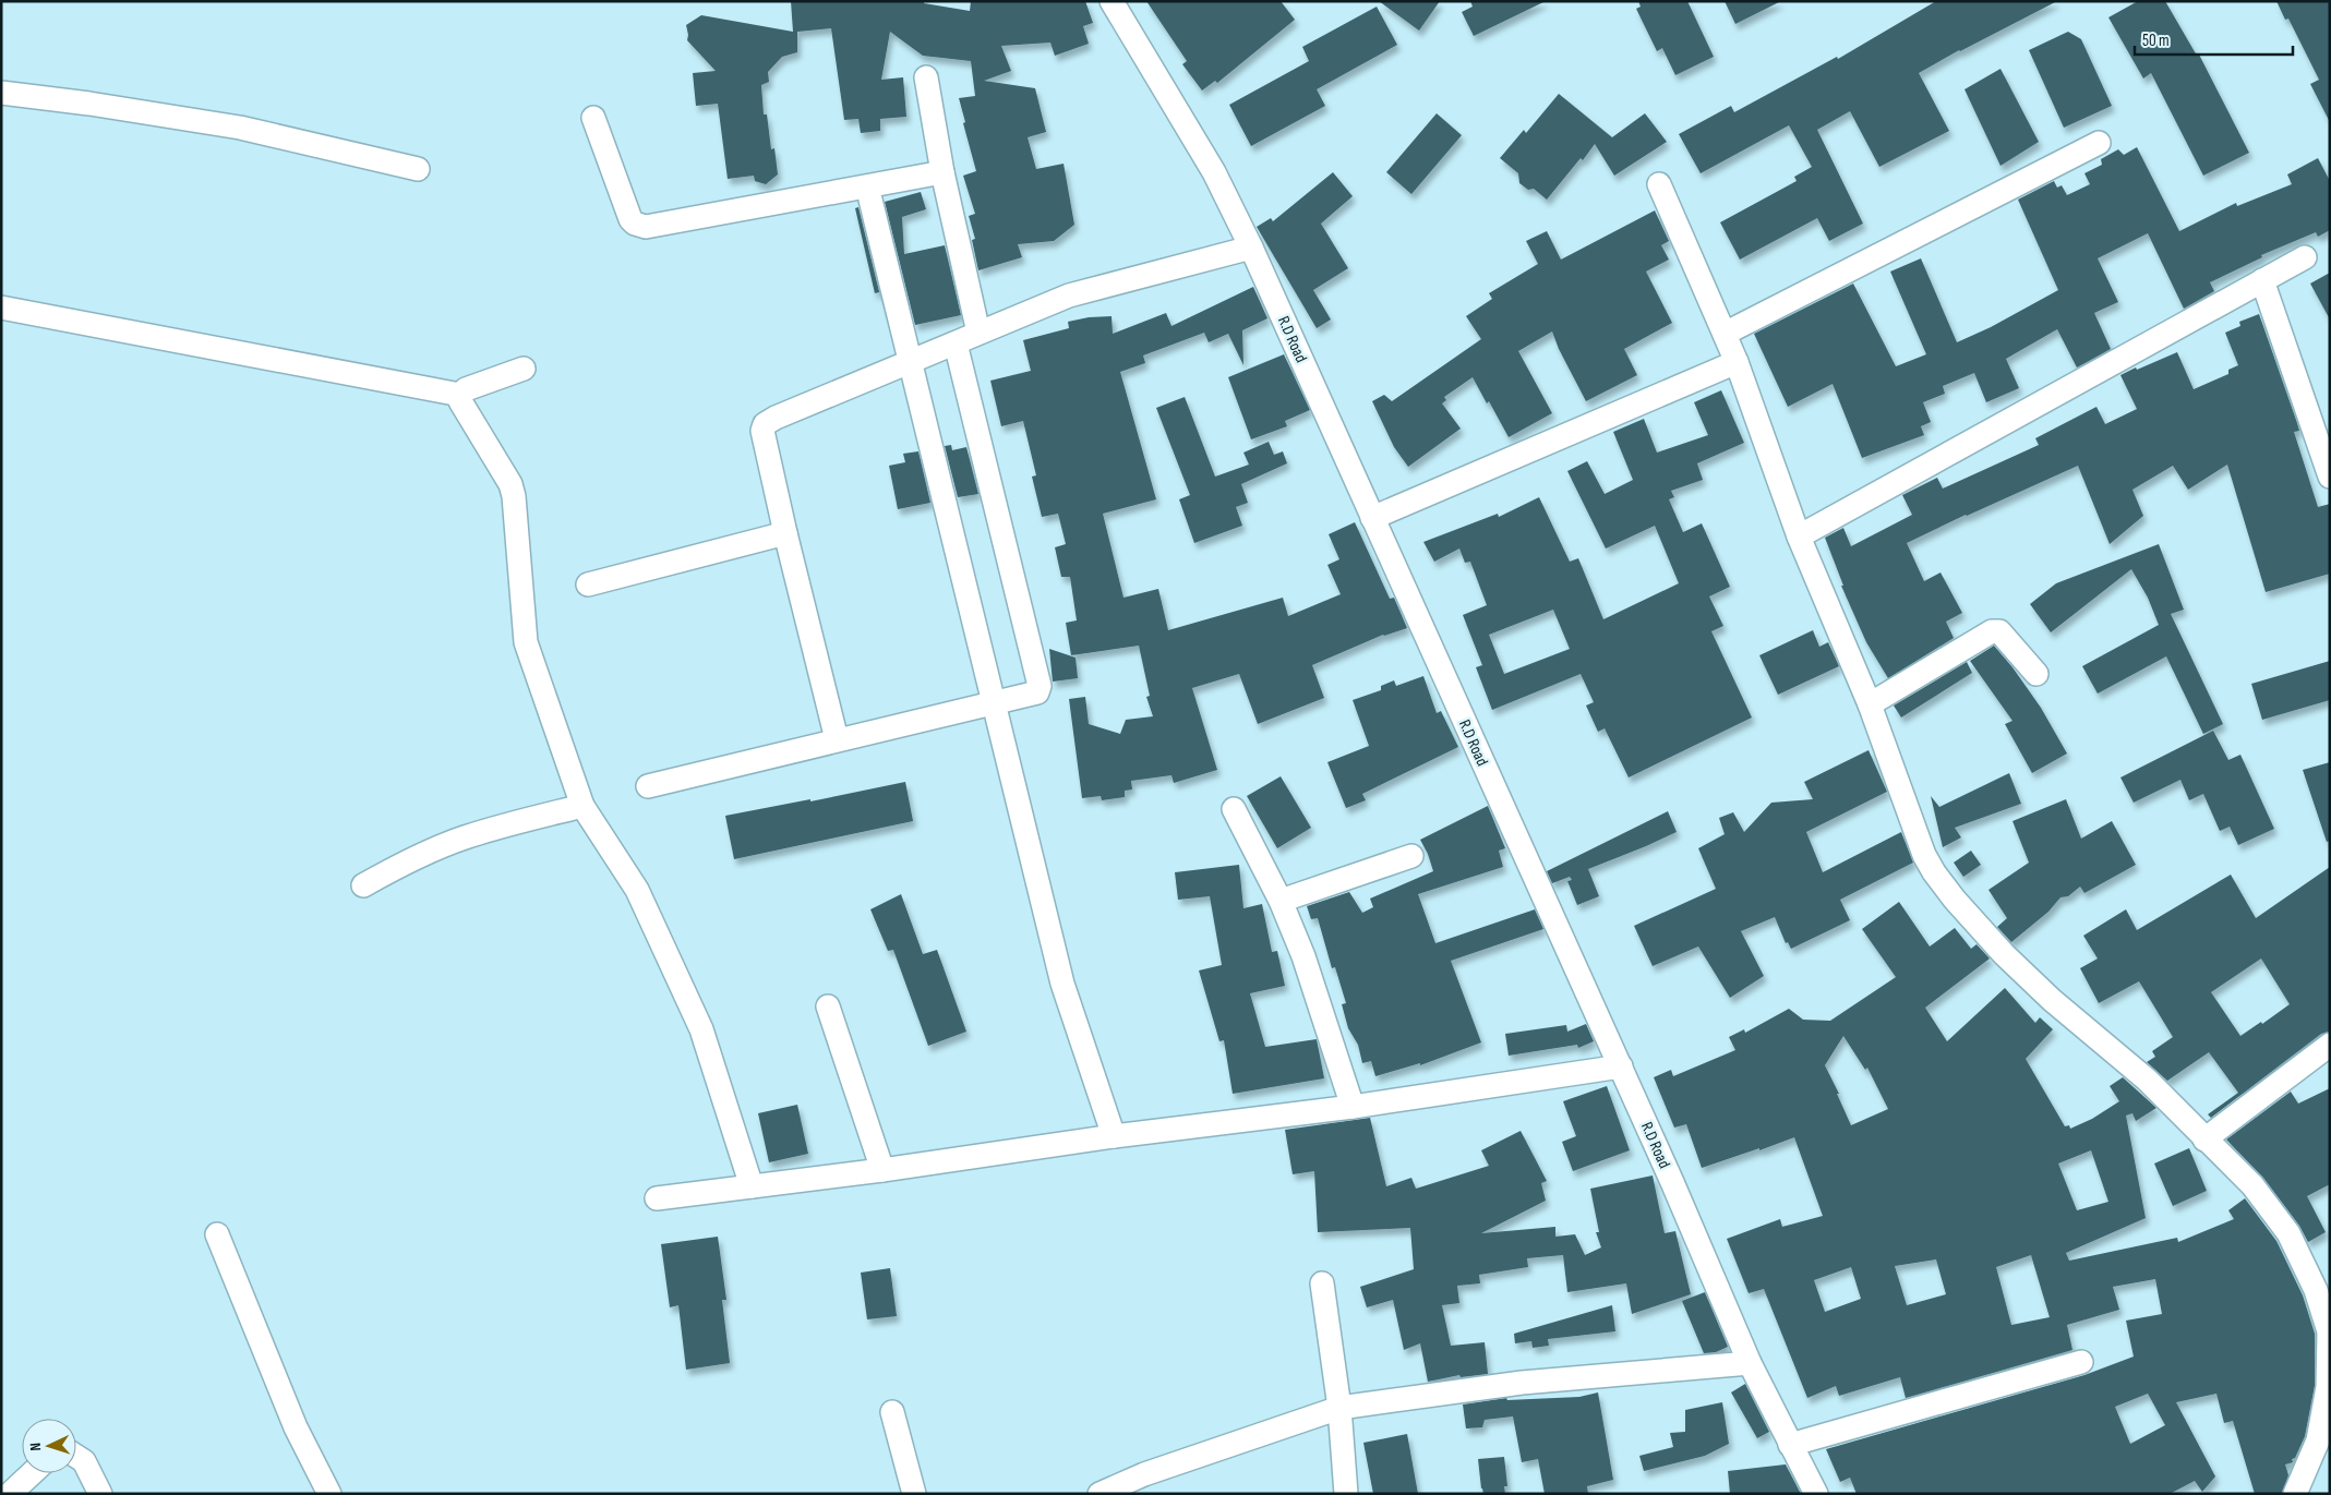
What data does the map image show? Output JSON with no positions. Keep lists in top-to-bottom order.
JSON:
{
  "streets": {
    "street": ["R.D Road"]
  },
  "scale_bar": "50 m",
  "north": "left"
}
